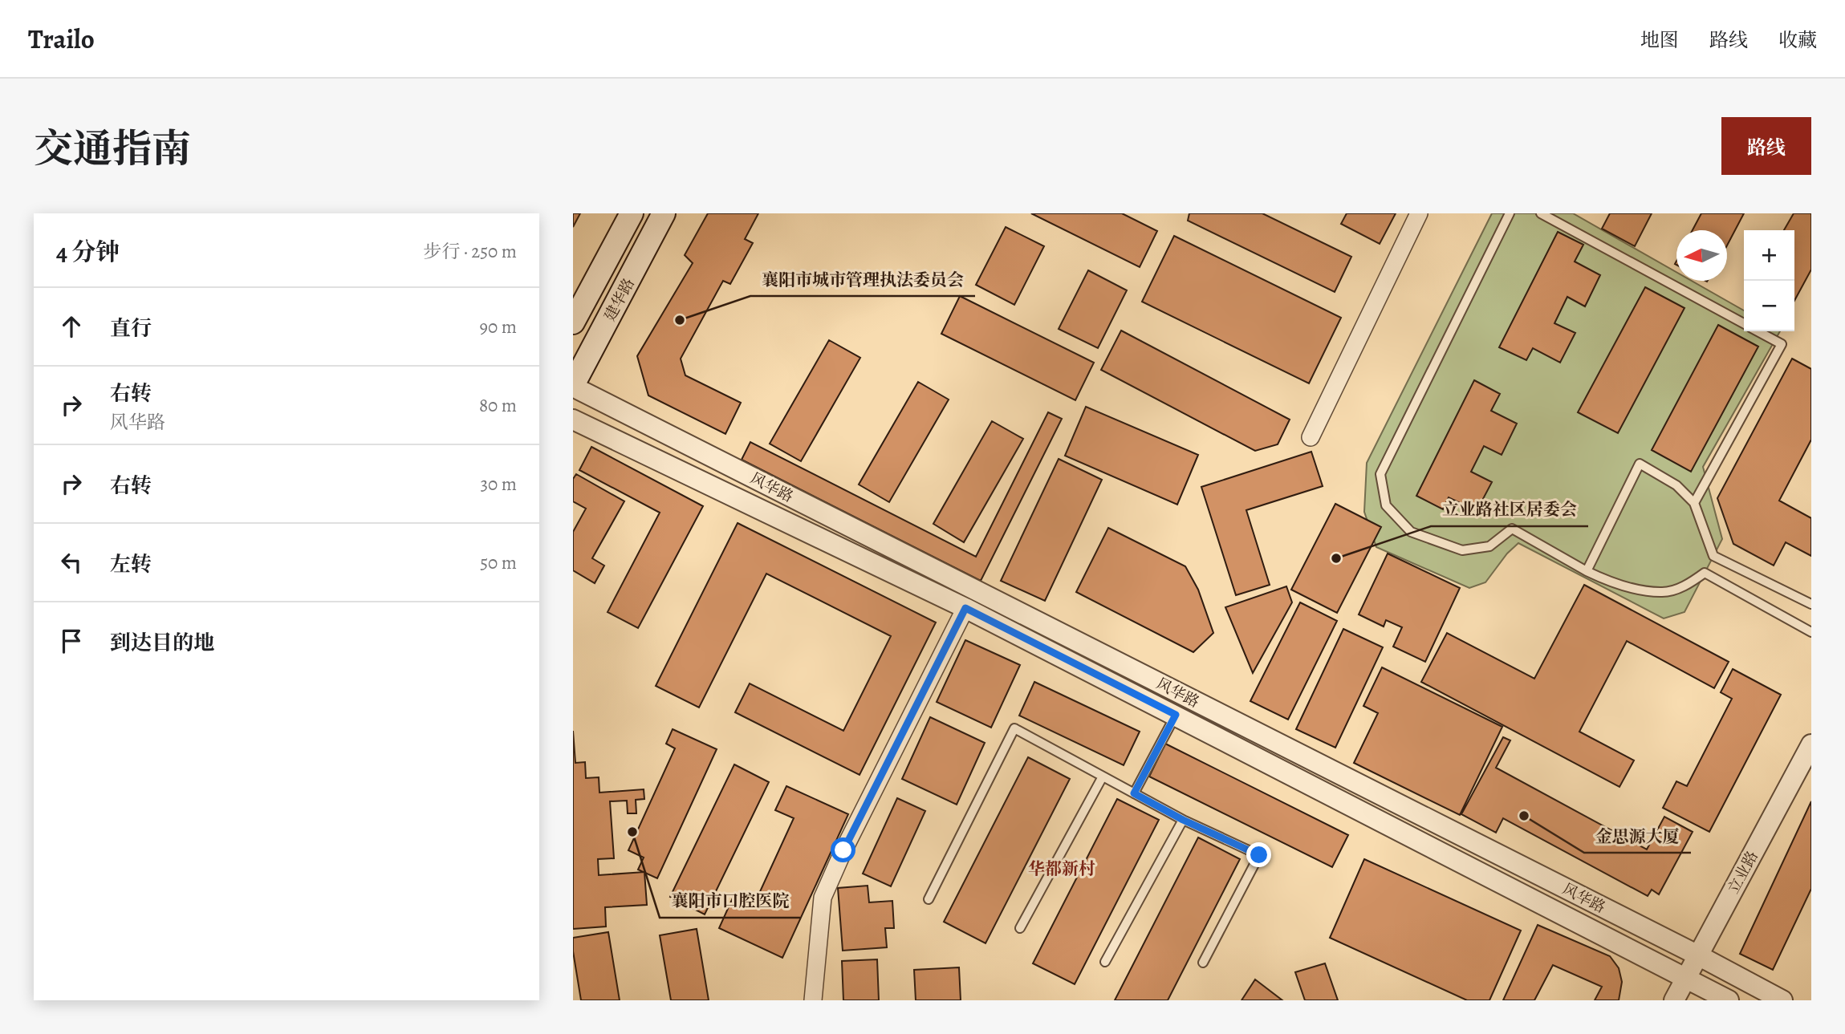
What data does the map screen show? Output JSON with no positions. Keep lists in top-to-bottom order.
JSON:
{
  "streets": {
    "main road": ["建华路"],
    "street": ["风华路", "立业路"]
  },
  "crossings": [
    ["建华路", "风华路"],
    ["风华路", "立业路"]
  ],
  "districts": ["华都新村"],
  "places": [
    "襄阳市城市管理执法委员会",
    "立业路社区居委会",
    "金思源大厦",
    "襄阳市口腔医院"
  ],
  "north": "left",
  "page": {
    "header": "Trailo",
    "nav": ["地图", "路线", "收藏"],
    "title": "交通指南",
    "buttons": "路线",
    "heading": ["4 分钟", "步行 · 250 m"],
    "map_buttons": ["+", "−"],
    "list": [
      ["直行", "90 m"],
      ["右转", "风华路", "80 m"],
      ["右转", "30 m"],
      ["左转", "50 m"],
      "到达目的地"
    ]
  }
}
